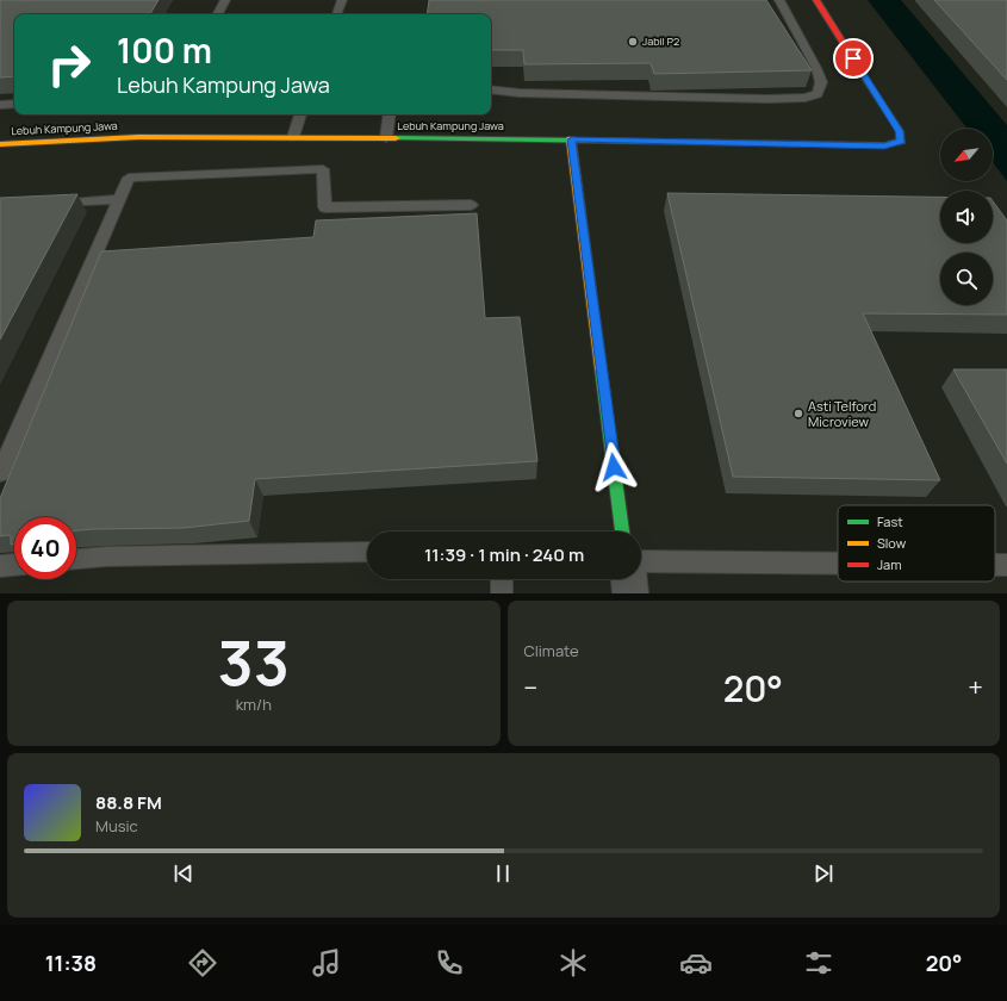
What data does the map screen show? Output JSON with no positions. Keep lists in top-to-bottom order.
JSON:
{
  "streets": {
    "street": ["Lebuh Kampung Jawa"]
  },
  "places": ["Jabil P2", "Asti Telford Microview"],
  "legend": ["Fast", "Slow", "Jam"],
  "north": "bottom left",
  "page": {
    "turn": ["100 m", "Lebuh Kampung Jawa"],
    "limit": "40",
    "trip": "11:39 · 1 min · 240 m",
    "tile": [
      ["33", "km/h"],
      "Climate"
    ],
    "heat": ["−", "20°", "+"],
    "song": ["88.8 FM", "Music"],
    "tabs": ["11:38", "20°"]
  }
}
